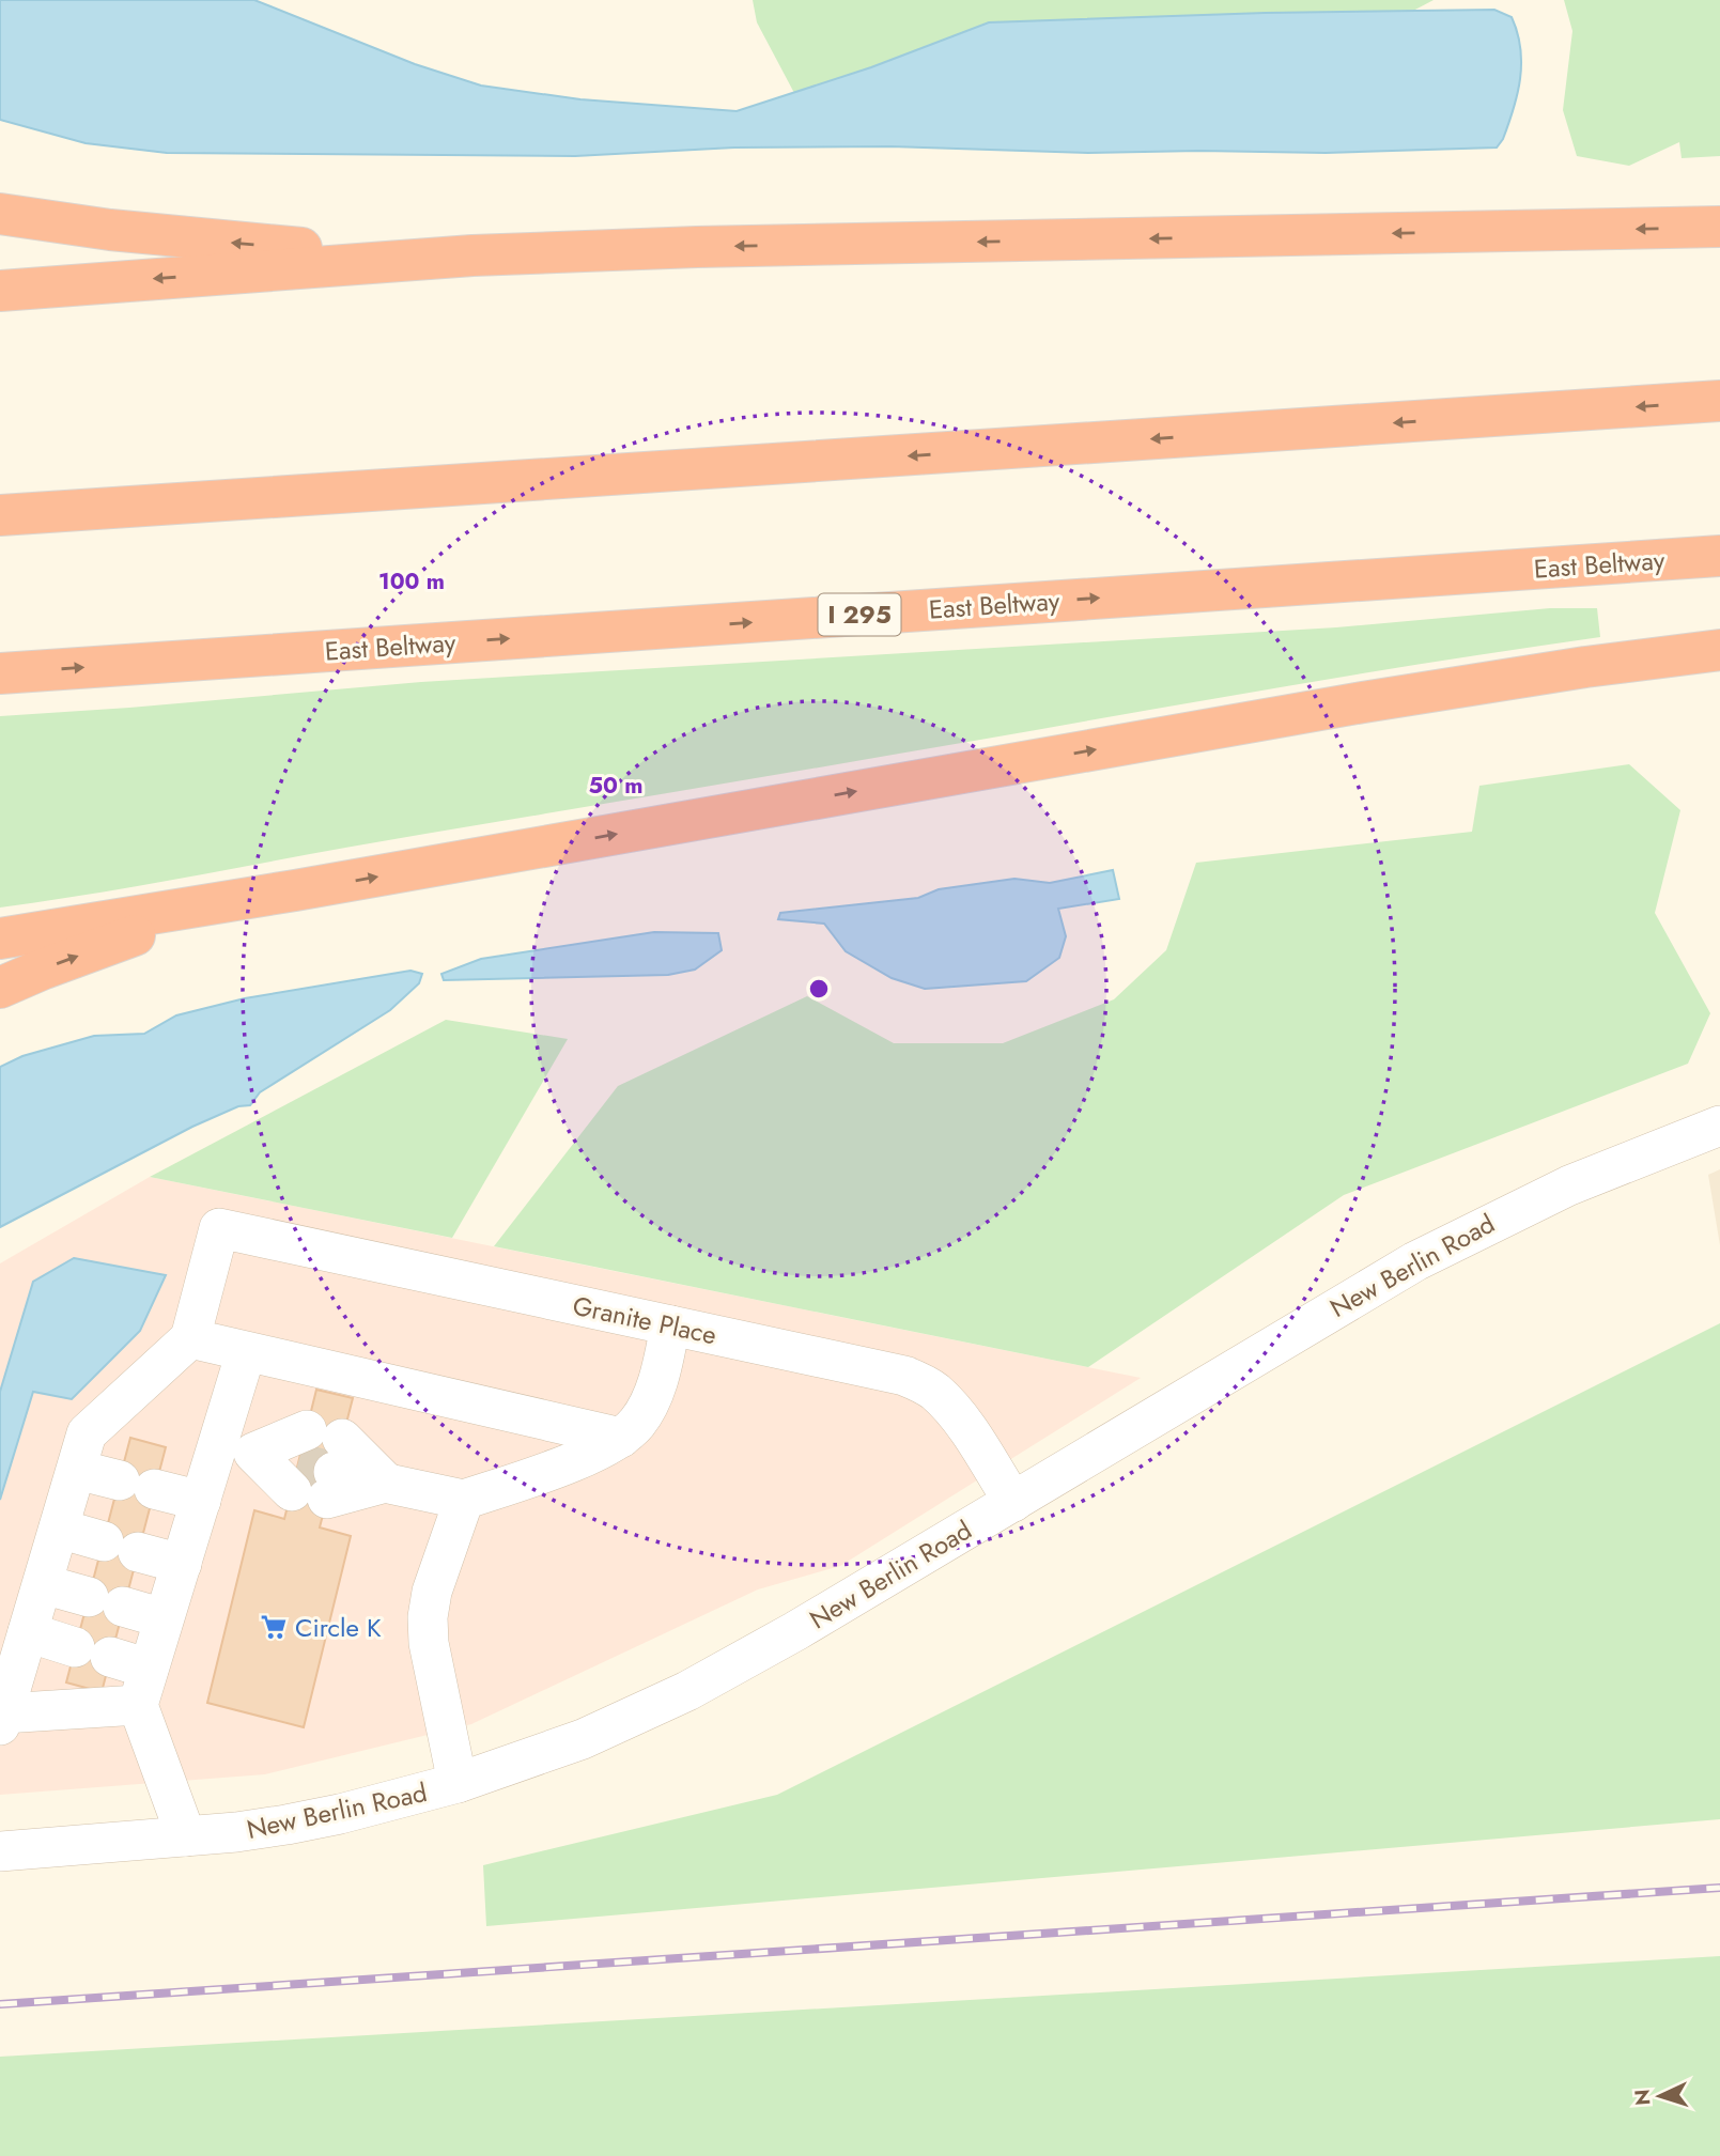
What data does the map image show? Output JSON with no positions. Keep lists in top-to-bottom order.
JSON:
{
  "streets": {
    "highway": ["East Beltway", "I 295"],
    "street": ["New Berlin Road", "Granite Place"]
  },
  "crossings": [
    ["New Berlin Road", "Granite Place"]
  ],
  "places": {
    "supermarket": ["Circle K"]
  },
  "north": "left",
  "rings": ["100 m", "50 m"]
}
